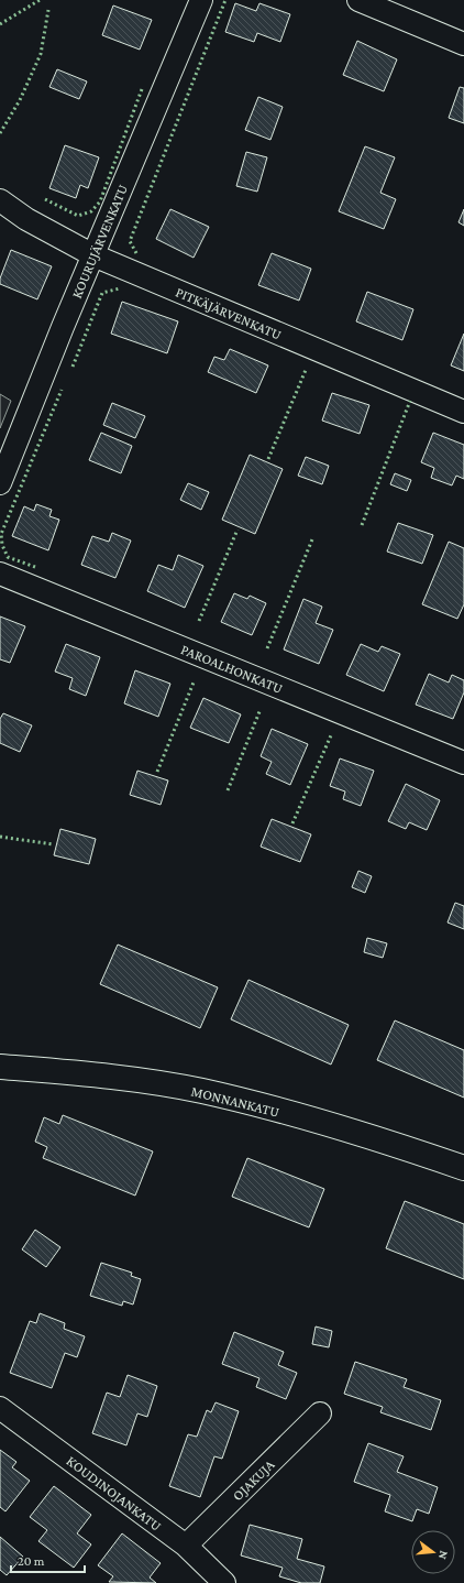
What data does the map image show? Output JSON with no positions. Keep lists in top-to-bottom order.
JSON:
{
  "streets": {
    "main road": ["MONNANKATU"],
    "street": [
      "KOURUJÄRVENKATU",
      "PITKÄJÄRVENKATU",
      "PAROALHONKATU",
      "OJAKUJA",
      "KOUDINOJANKATU"
    ]
  },
  "crossings": [
    ["KOURUJÄRVENKATU", "PITKÄJÄRVENKATU"],
    ["OJAKUJA", "KOUDINOJANKATU"]
  ],
  "scale_bar": "20 m",
  "north": "right"
}
